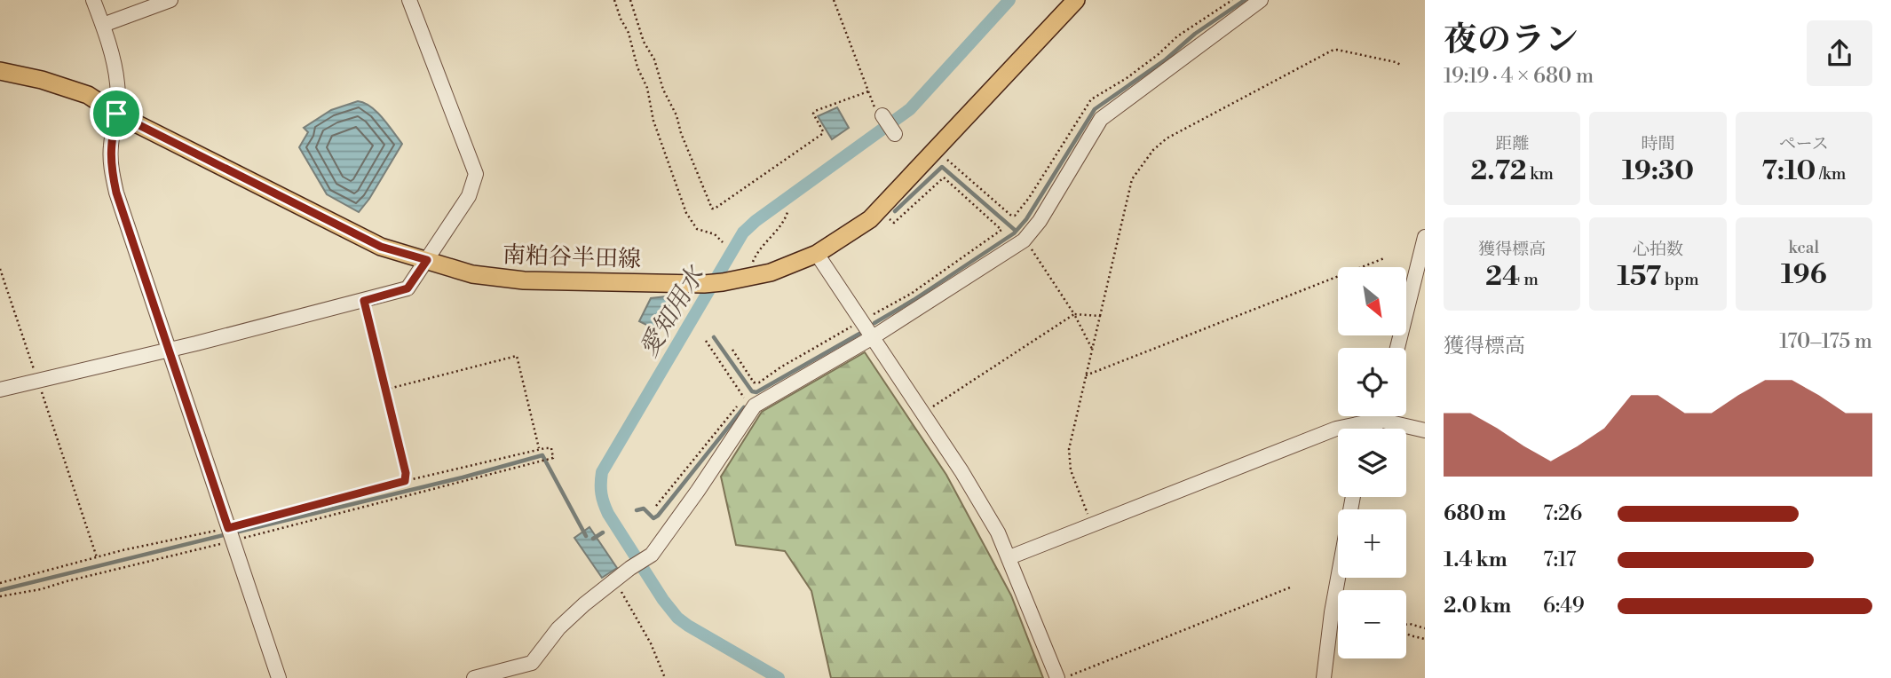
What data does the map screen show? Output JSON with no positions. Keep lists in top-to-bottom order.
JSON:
{
  "streets": {
    "main road": ["南粕谷半田線"]
  },
  "water": ["愛知用水"],
  "north": "bottom right",
  "page": {
    "heading": ["夜のラン", "19:19 · 4 × 680 m"],
    "stats": [
      ["距離", "2.72 km"],
      ["時間", "19:30"],
      ["ペース", "7:10 /km"],
      ["獲得標高", "24 m"],
      ["心拍数", "157 bpm"],
      ["kcal", "196"]
    ],
    "map_buttons": ["+", "−"],
    "chart": ["獲得標高", "170–175 m"],
    "list": [
      {
        "name": "680 m",
        "note": "7:26"
      },
      {
        "name": "1.4 km",
        "note": "7:17"
      },
      {
        "name": "2.0 km",
        "note": "6:49"
      }
    ]
  }
}
